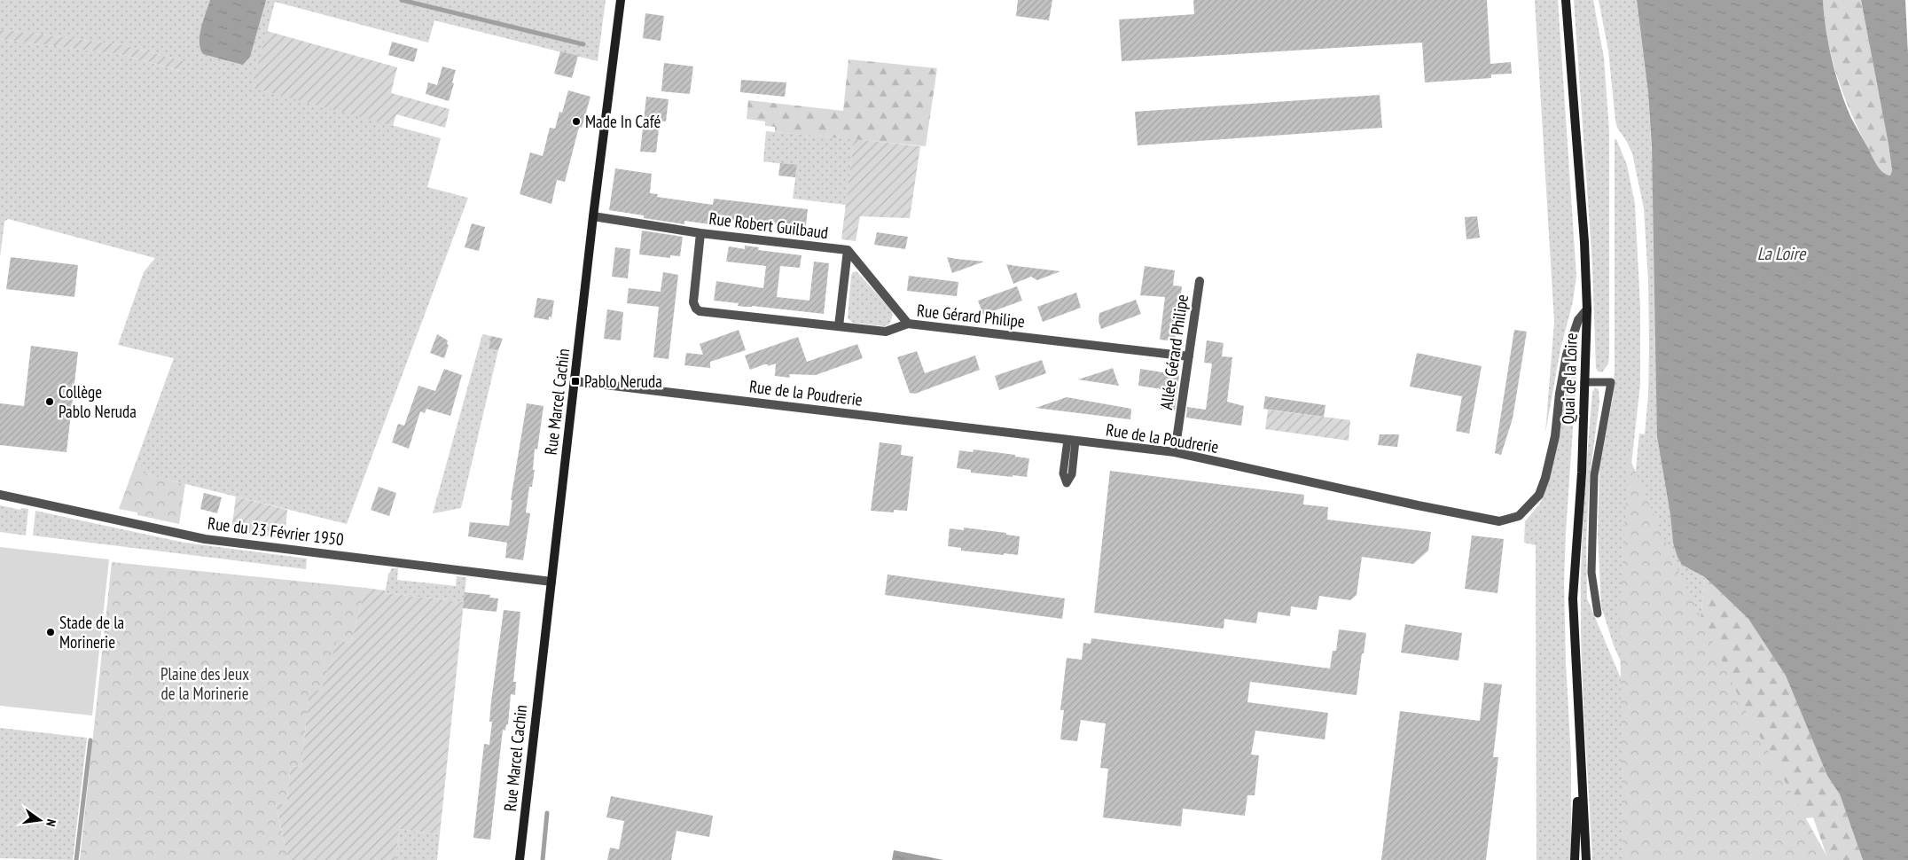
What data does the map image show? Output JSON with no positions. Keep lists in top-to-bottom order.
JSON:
{
  "streets": {
    "main road": ["Quai de la Loire", "Rue Marcel Cachin"],
    "street": [
      "Rue Robert Guilbaud",
      "Rue Gérard Philipe",
      "Allée Gérard Philipe",
      "Rue de la Poudrerie",
      "Rue du 23 Février 1950"
    ]
  },
  "crossings": [
    ["Rue Robert Guilbaud", "Rue Gérard Philipe"],
    ["Rue Robert Guilbaud", "Rue Marcel Cachin"],
    ["Rue Gérard Philipe", "Allée Gérard Philipe"],
    ["Allée Gérard Philipe", "Rue de la Poudrerie"],
    ["Quai de la Loire", "Rue de la Poudrerie"],
    ["Rue de la Poudrerie", "Rue Marcel Cachin"],
    ["Rue Marcel Cachin", "Rue du 23 Février 1950"]
  ],
  "water": ["La Loire"],
  "parks": ["Plaine des Jeux de la Morinerie"],
  "places": {
    "other": ["Made In Café", "Collège Pablo Neruda", "Stade de la Morinerie"],
    "transit": ["Pablo Neruda"]
  },
  "north": "right"
}
